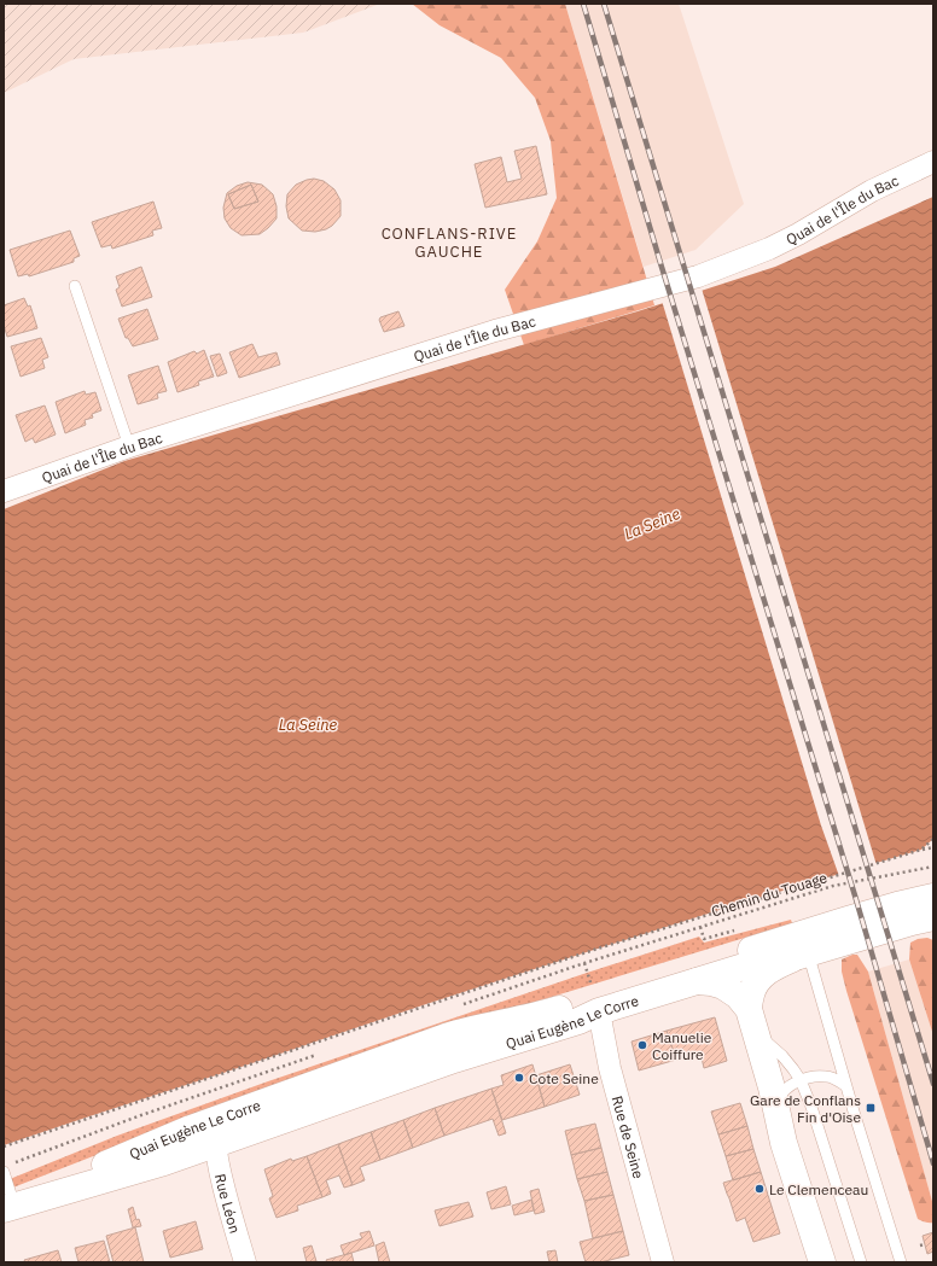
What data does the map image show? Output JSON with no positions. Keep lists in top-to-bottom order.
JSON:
{
  "streets": {
    "main road": ["Quai Eugène Le Corre"],
    "street": ["Quai de l'Île du Bac", "Rue de Seine", "Rue Léon"],
    "path": ["Chemin du Touage"]
  },
  "crossings": [
    ["Quai Eugène Le Corre", "Rue de Seine"],
    ["Quai Eugène Le Corre", "Rue Léon"]
  ],
  "districts": ["CONFLANS-RIVE GAUCHE"],
  "water": ["La Seine"],
  "places": {
    "other": ["Manuelie Coiffure", "Cote Seine", "Le Clemenceau"],
    "transit": ["Gare de Conflans Fin d'Oise"]
  }
}
